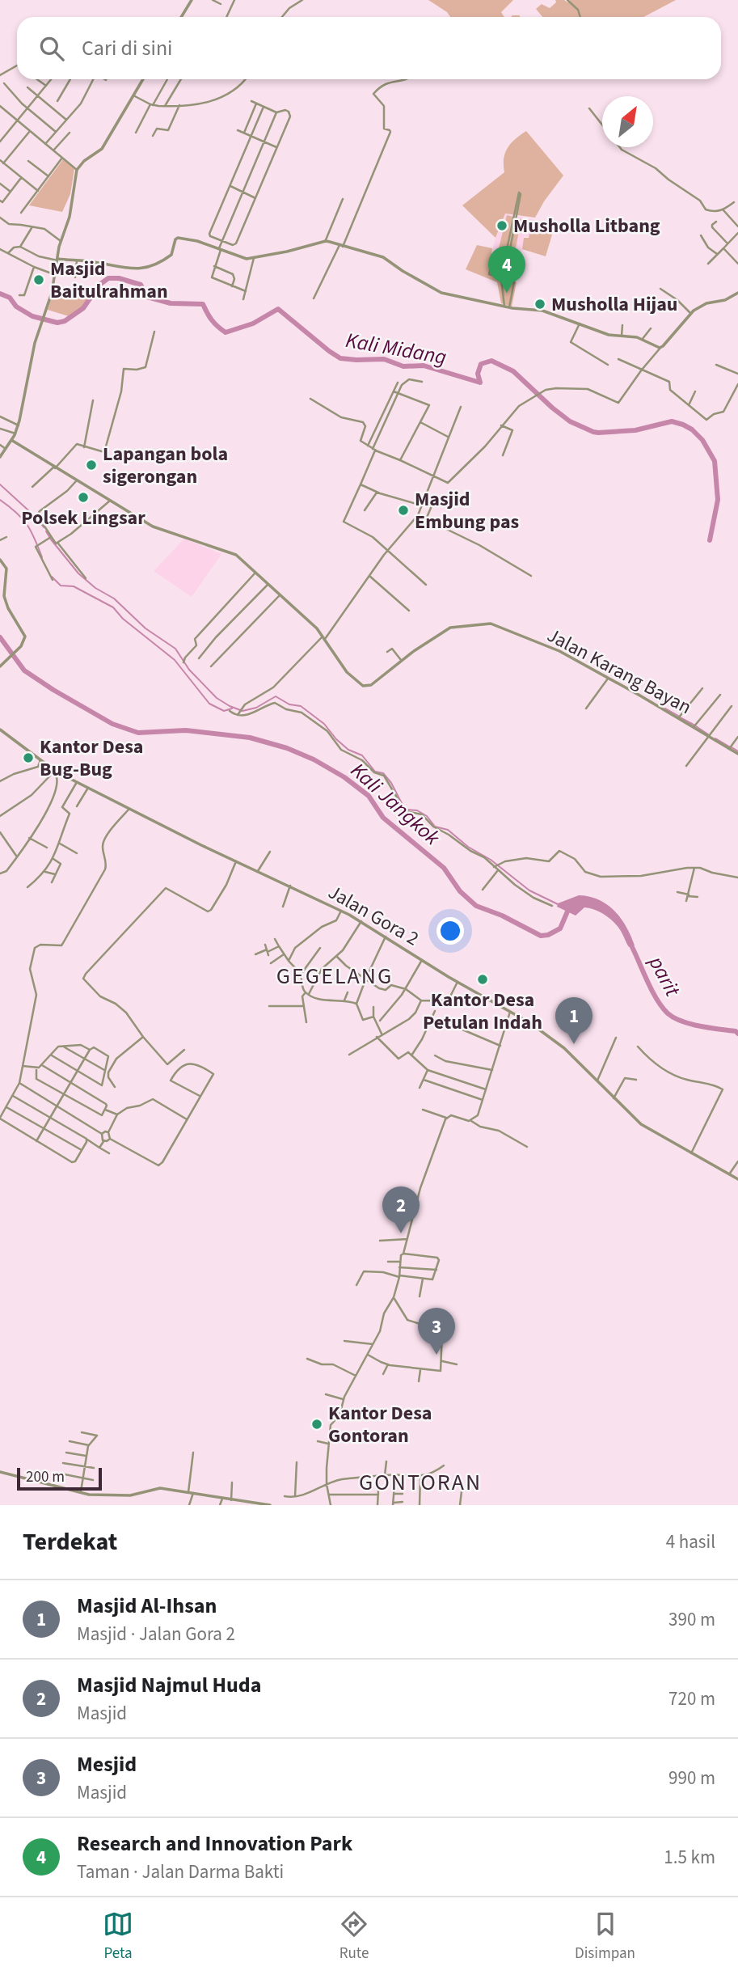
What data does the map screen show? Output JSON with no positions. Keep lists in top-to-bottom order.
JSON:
{
  "streets": {
    "street": ["Jalan Karang Bayan", "Jalan Gora 2"]
  },
  "districts": ["GEGELANG", "GONTORAN"],
  "water": ["Kali Midang", "Kali Jangkok", "parit"],
  "places": [
    "Musholla Litbang",
    "Masjid Baitulrahman",
    "Musholla Hijau",
    "Lapangan bola sigerongan",
    "Polsek Lingsar",
    "Masjid Embung pas",
    "Kantor Desa Bug-Bug",
    "Kantor Desa Petulan Indah",
    "Kantor Desa Gontoran"
  ],
  "scale_bar": "200 m",
  "north": "top right",
  "page": {
    "search": "Cari di sini",
    "pins": [
      "4",
      "1",
      "2",
      "3"
    ],
    "scale": "200 m",
    "heading": ["Terdekat", "4 hasil"],
    "list": [
      {
        "mark": "1",
        "name": "Masjid Al-Ihsan",
        "note": "Masjid · Jalan Gora 2",
        "value": "390 m"
      },
      {
        "mark": "2",
        "name": "Masjid Najmul Huda",
        "note": "Masjid",
        "value": "720 m"
      },
      {
        "mark": "3",
        "name": "Mesjid",
        "note": "Masjid",
        "value": "990 m"
      },
      {
        "mark": "4",
        "name": "Research and Innovation Park",
        "note": "Taman · Jalan Darma Bakti",
        "value": "1.5 km"
      }
    ],
    "nav": ["Peta", "Rute", "Disimpan"]
  }
}
